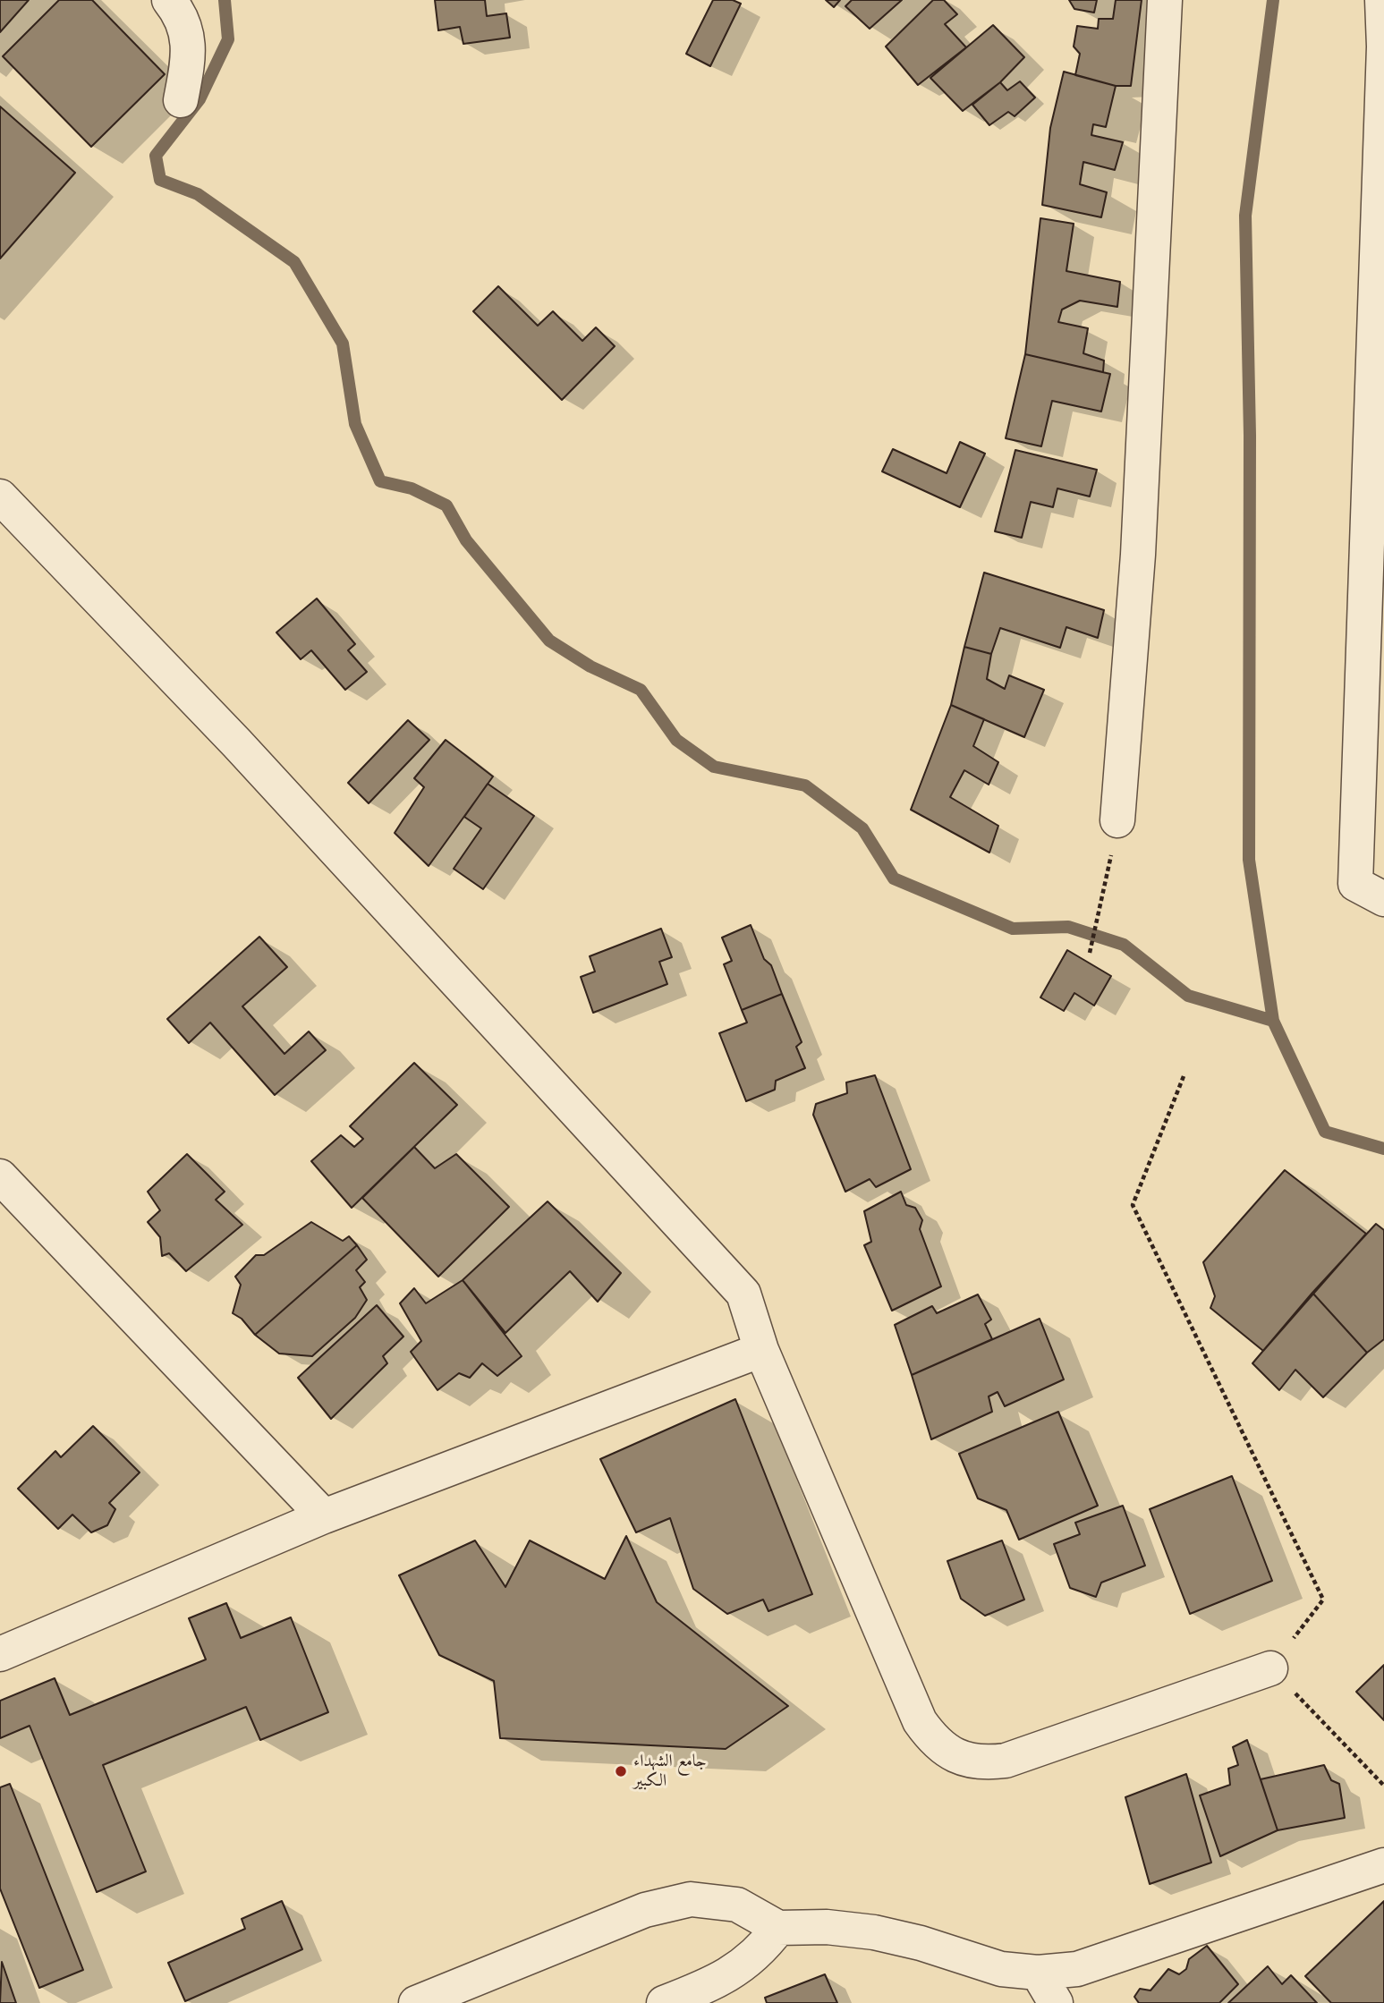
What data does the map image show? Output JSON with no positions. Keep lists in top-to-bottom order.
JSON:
{
  "places": ["جامع الشهداء الكبير"]
}
